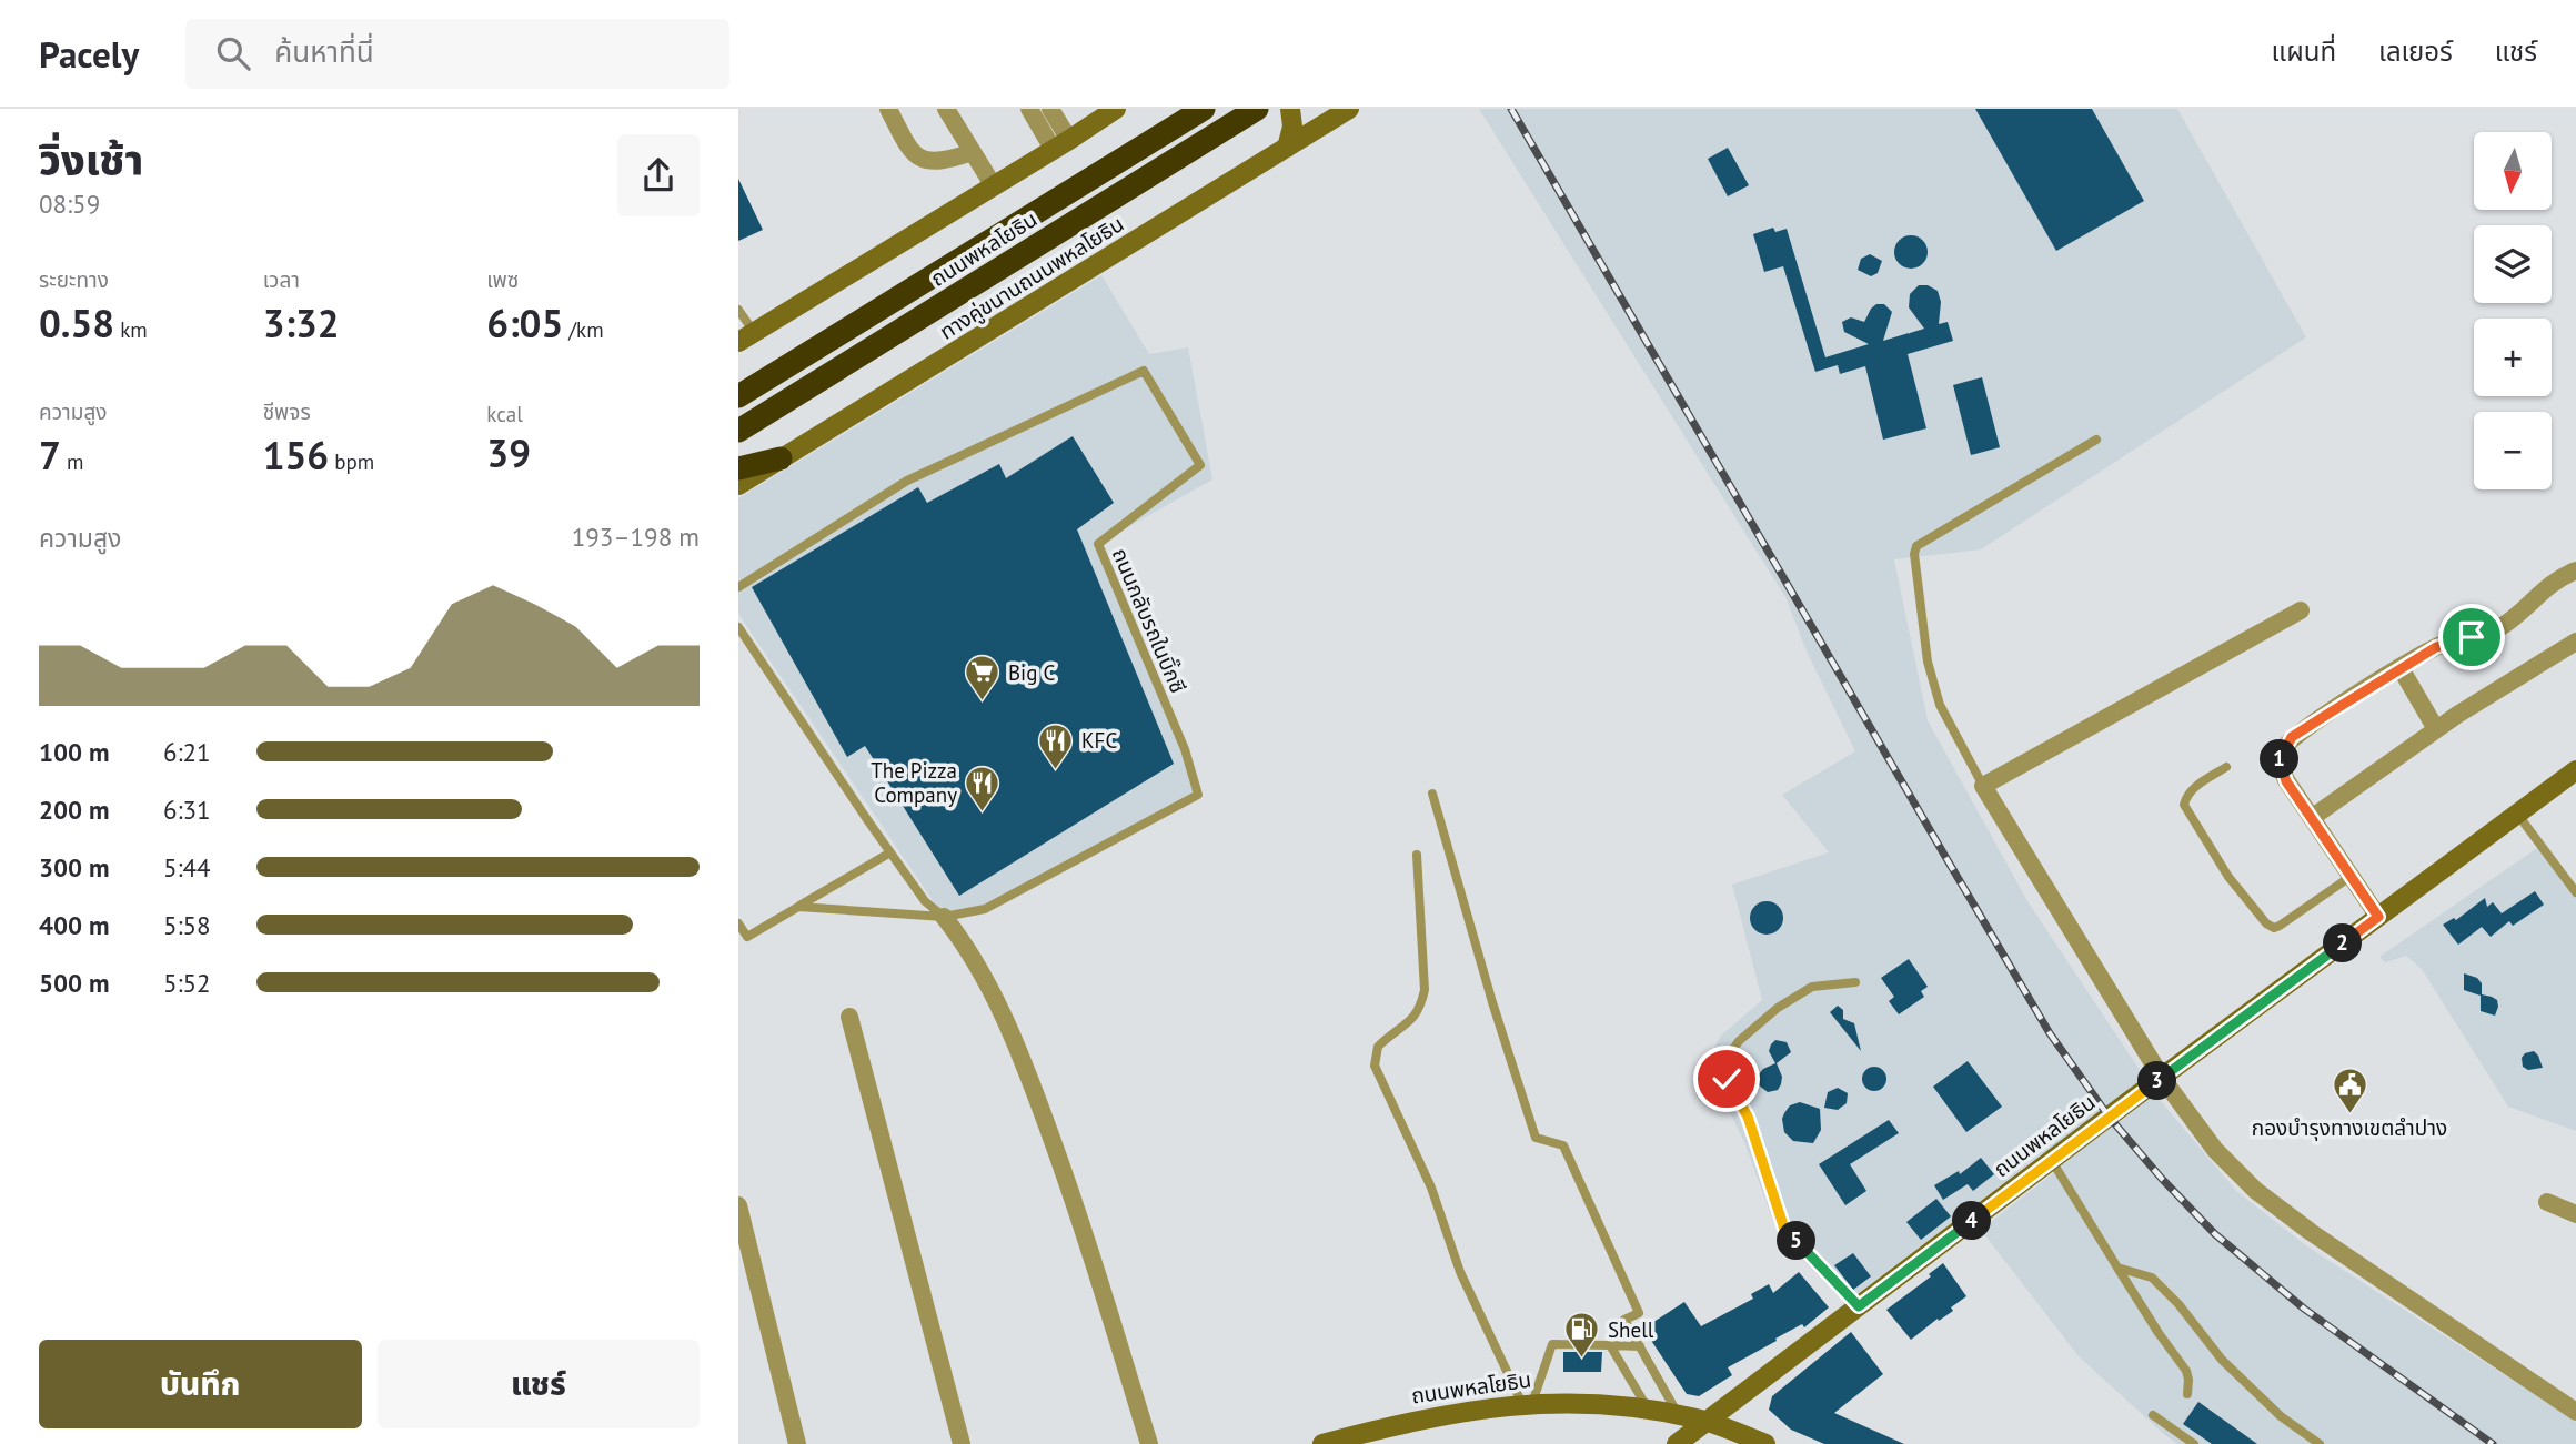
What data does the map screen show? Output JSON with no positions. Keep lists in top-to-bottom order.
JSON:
{
  "streets": {
    "highway": ["ถนนพหลโยธิน"],
    "main road": ["ทางคู่ขนานถนนพหลโยธิน"],
    "lane": ["ถนนกลับรถในบิ๊กซี"]
  },
  "places": {
    "supermarket": ["Big C"],
    "restaurant": ["KFC", "The Pizza Company"],
    "public building": ["กองบำรุงทางเขตลำปาง"],
    "fuel station": ["Shell"]
  },
  "north": "bottom",
  "page": {
    "header": "Pacely",
    "search": "ค้นหาที่นี่",
    "nav": ["แผนที่", "เลเยอร์", "แชร์"],
    "heading": ["วิ่งเช้า", "08:59"],
    "map_buttons": ["+", "−"],
    "stats": [
      ["ระยะทาง", "0.58 km"],
      ["เวลา", "3:32"],
      ["เพซ", "6:05 /km"],
      ["ความสูง", "7 m"],
      ["ชีพจร", "156 bpm"],
      ["kcal", "39"]
    ],
    "chart": ["ความสูง", "193–198 m"],
    "list": [
      {
        "name": "100 m",
        "note": "6:21"
      },
      {
        "name": "200 m",
        "note": "6:31"
      },
      {
        "name": "300 m",
        "note": "5:44"
      },
      {
        "name": "400 m",
        "note": "5:58"
      },
      {
        "name": "500 m",
        "note": "5:52"
      }
    ],
    "pins": [
      "1",
      "2",
      "3",
      "4",
      "5"
    ],
    "buttons": ["บันทึก", "แชร์"]
  }
}
